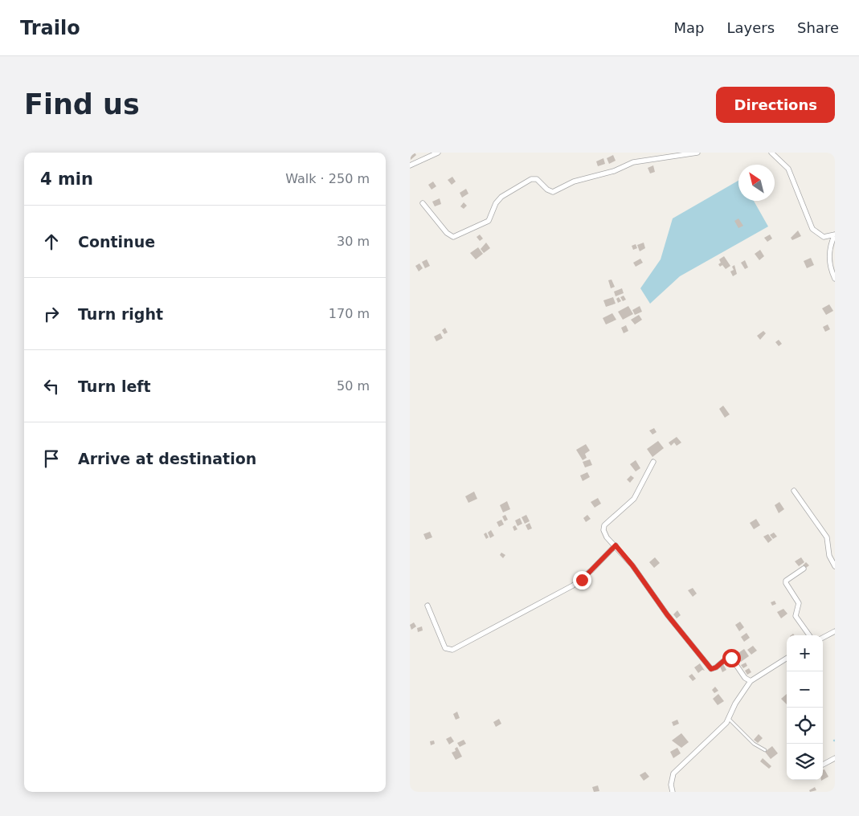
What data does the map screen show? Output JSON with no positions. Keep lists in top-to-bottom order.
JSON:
{
  "north": "top left",
  "page": {
    "header": "Trailo",
    "nav": ["Map", "Layers", "Share"],
    "buttons": "Directions",
    "title": "Find us",
    "heading": ["4 min", "Walk · 250 m"],
    "list": [
      ["Continue", "30 m"],
      ["Turn right", "170 m"],
      ["Turn left", "50 m"],
      "Arrive at destination"
    ],
    "map_buttons": ["+", "−"]
  }
}
